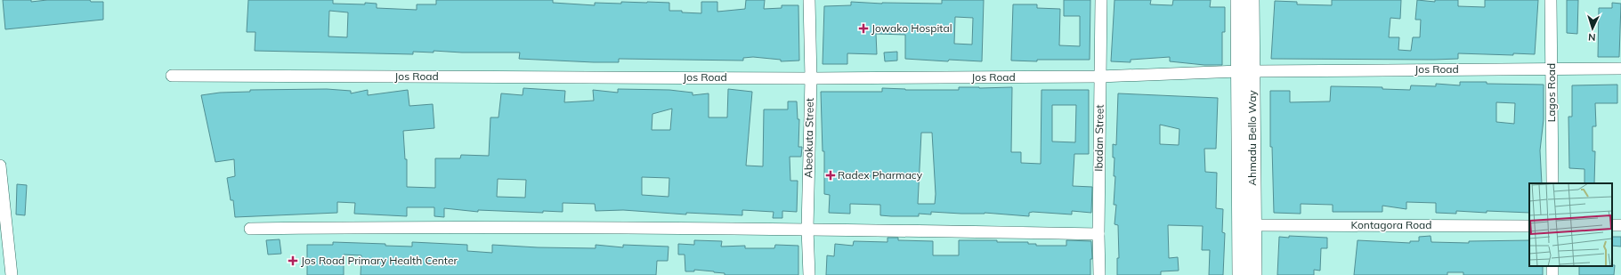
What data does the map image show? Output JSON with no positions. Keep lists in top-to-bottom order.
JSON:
{
  "streets": {
    "main road": ["Ahmadu Bello Way"],
    "street": [
      "Jos Road",
      "Lagos Road",
      "Abeokuta Street",
      "Ibadan Street",
      "Kontagora Road"
    ]
  },
  "crossings": [
    ["Jos Road", "Lagos Road"],
    ["Jos Road", "Abeokuta Street"],
    ["Jos Road", "Ibadan Street"],
    ["Jos Road", "Ahmadu Bello Way"],
    ["Ahmadu Bello Way", "Kontagora Road"]
  ],
  "places": {
    "health": ["Jowako Hospital", "Radex Pharmacy", "Jos Road Primary Health Center"]
  },
  "north": "bottom"
}
